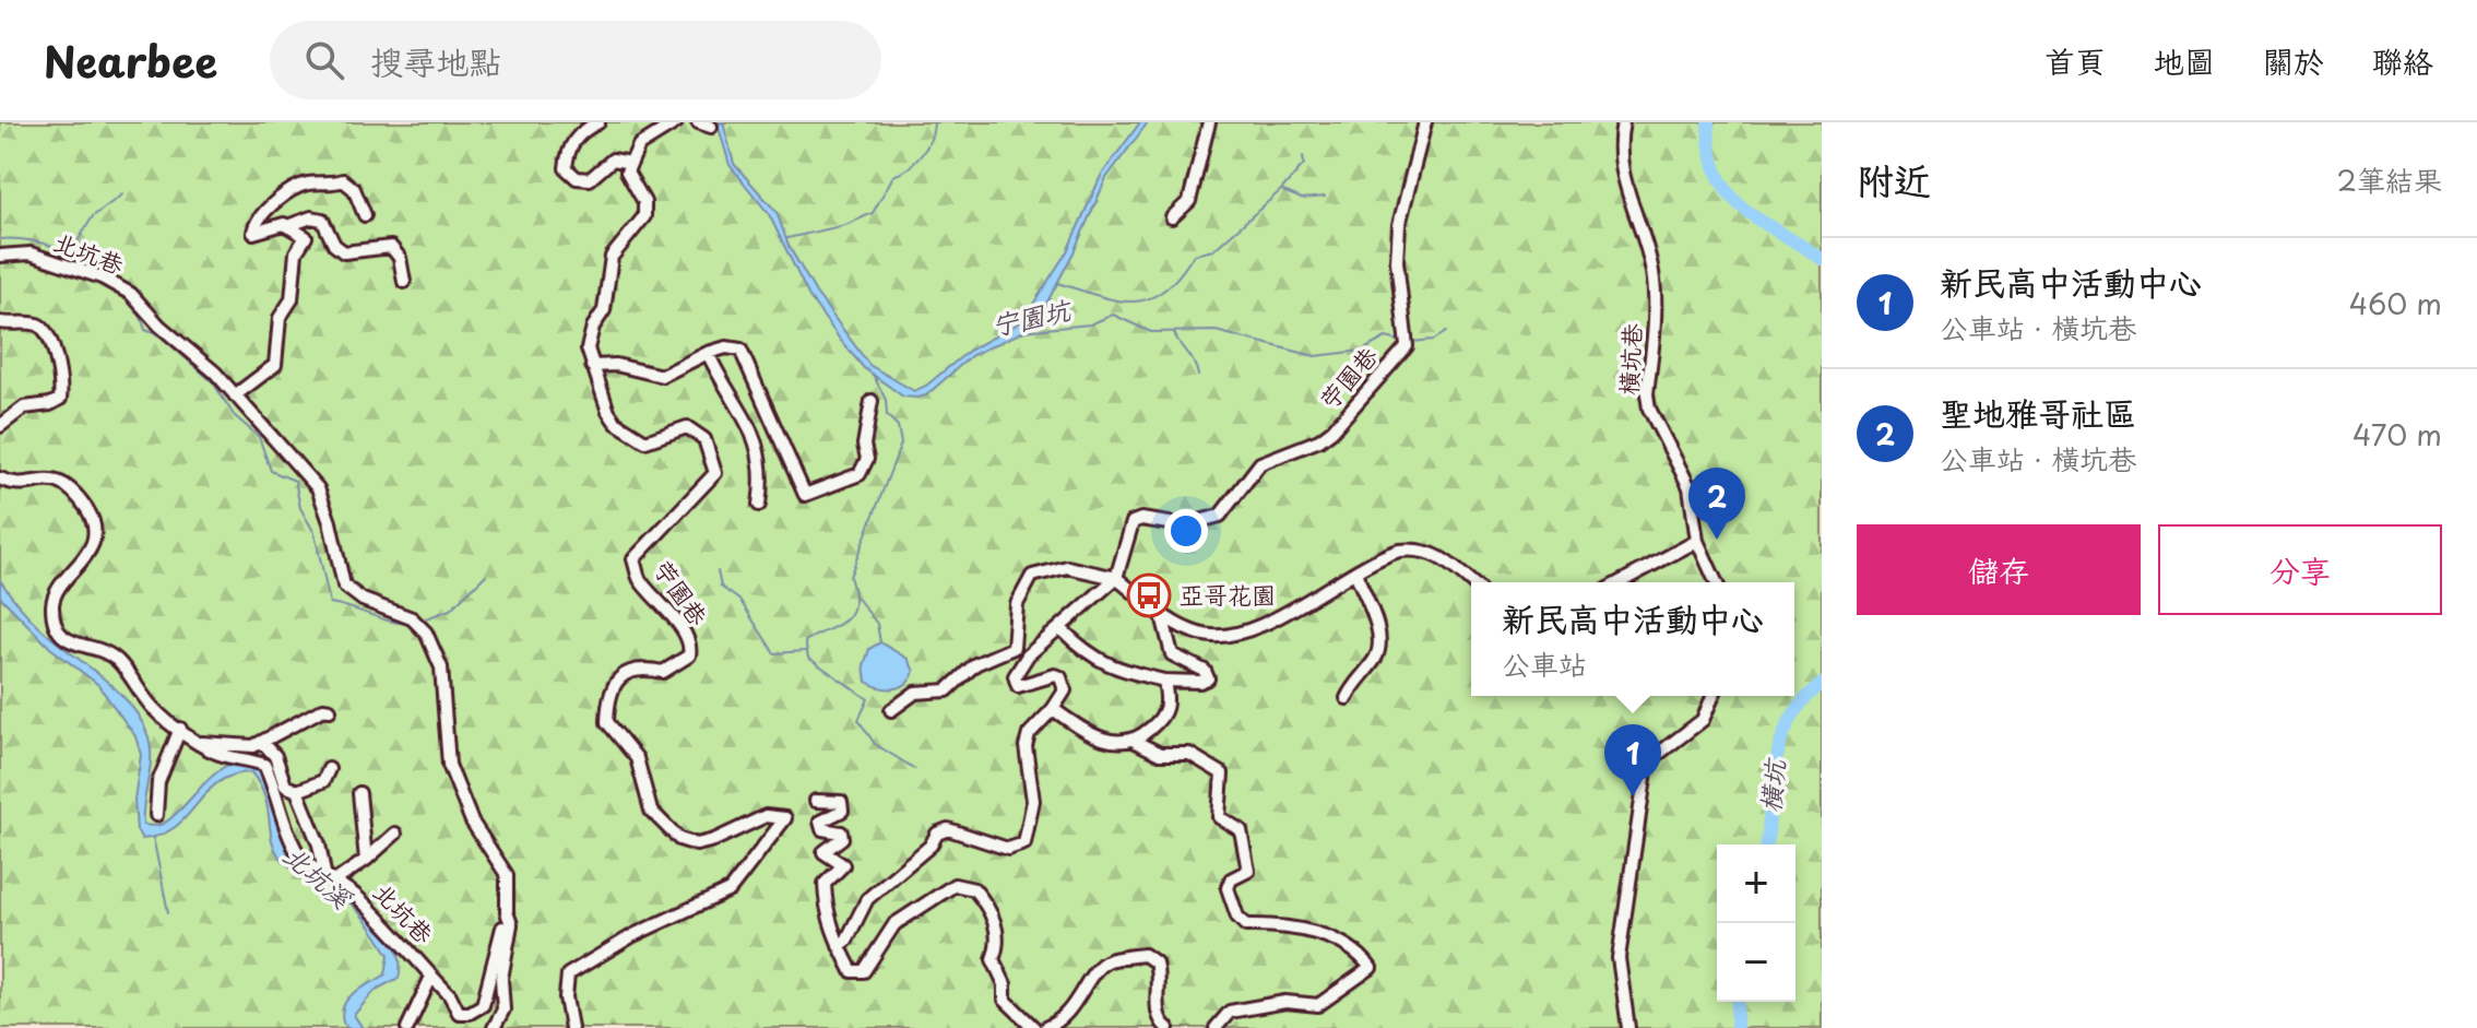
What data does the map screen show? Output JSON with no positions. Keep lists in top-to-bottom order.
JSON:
{
  "streets": {
    "street": ["北坑巷", "橫坑巷", "苧園巷"]
  },
  "water": ["宁園坑", "橫坑", "北坑溪"],
  "places": {
    "bus stop": ["亞哥花園"]
  },
  "page": {
    "header": "Nearbee",
    "search": "搜尋地點",
    "nav": [
      "首頁",
      "地圖",
      "關於",
      "聯絡"
    ],
    "heading": ["附近", "2筆結果"],
    "list": [
      {
        "mark": "1",
        "name": "新民高中活動中心",
        "note": "公車站 · 橫坑巷",
        "value": "460 m"
      },
      {
        "mark": "2",
        "name": "聖地雅哥社區",
        "note": "公車站 · 橫坑巷",
        "value": "470 m"
      }
    ],
    "pins": ["2", "1"],
    "buttons": ["儲存", "分享"],
    "popup": ["新民高中活動中心", "公車站"],
    "map_buttons": ["+", "−"]
  }
}
